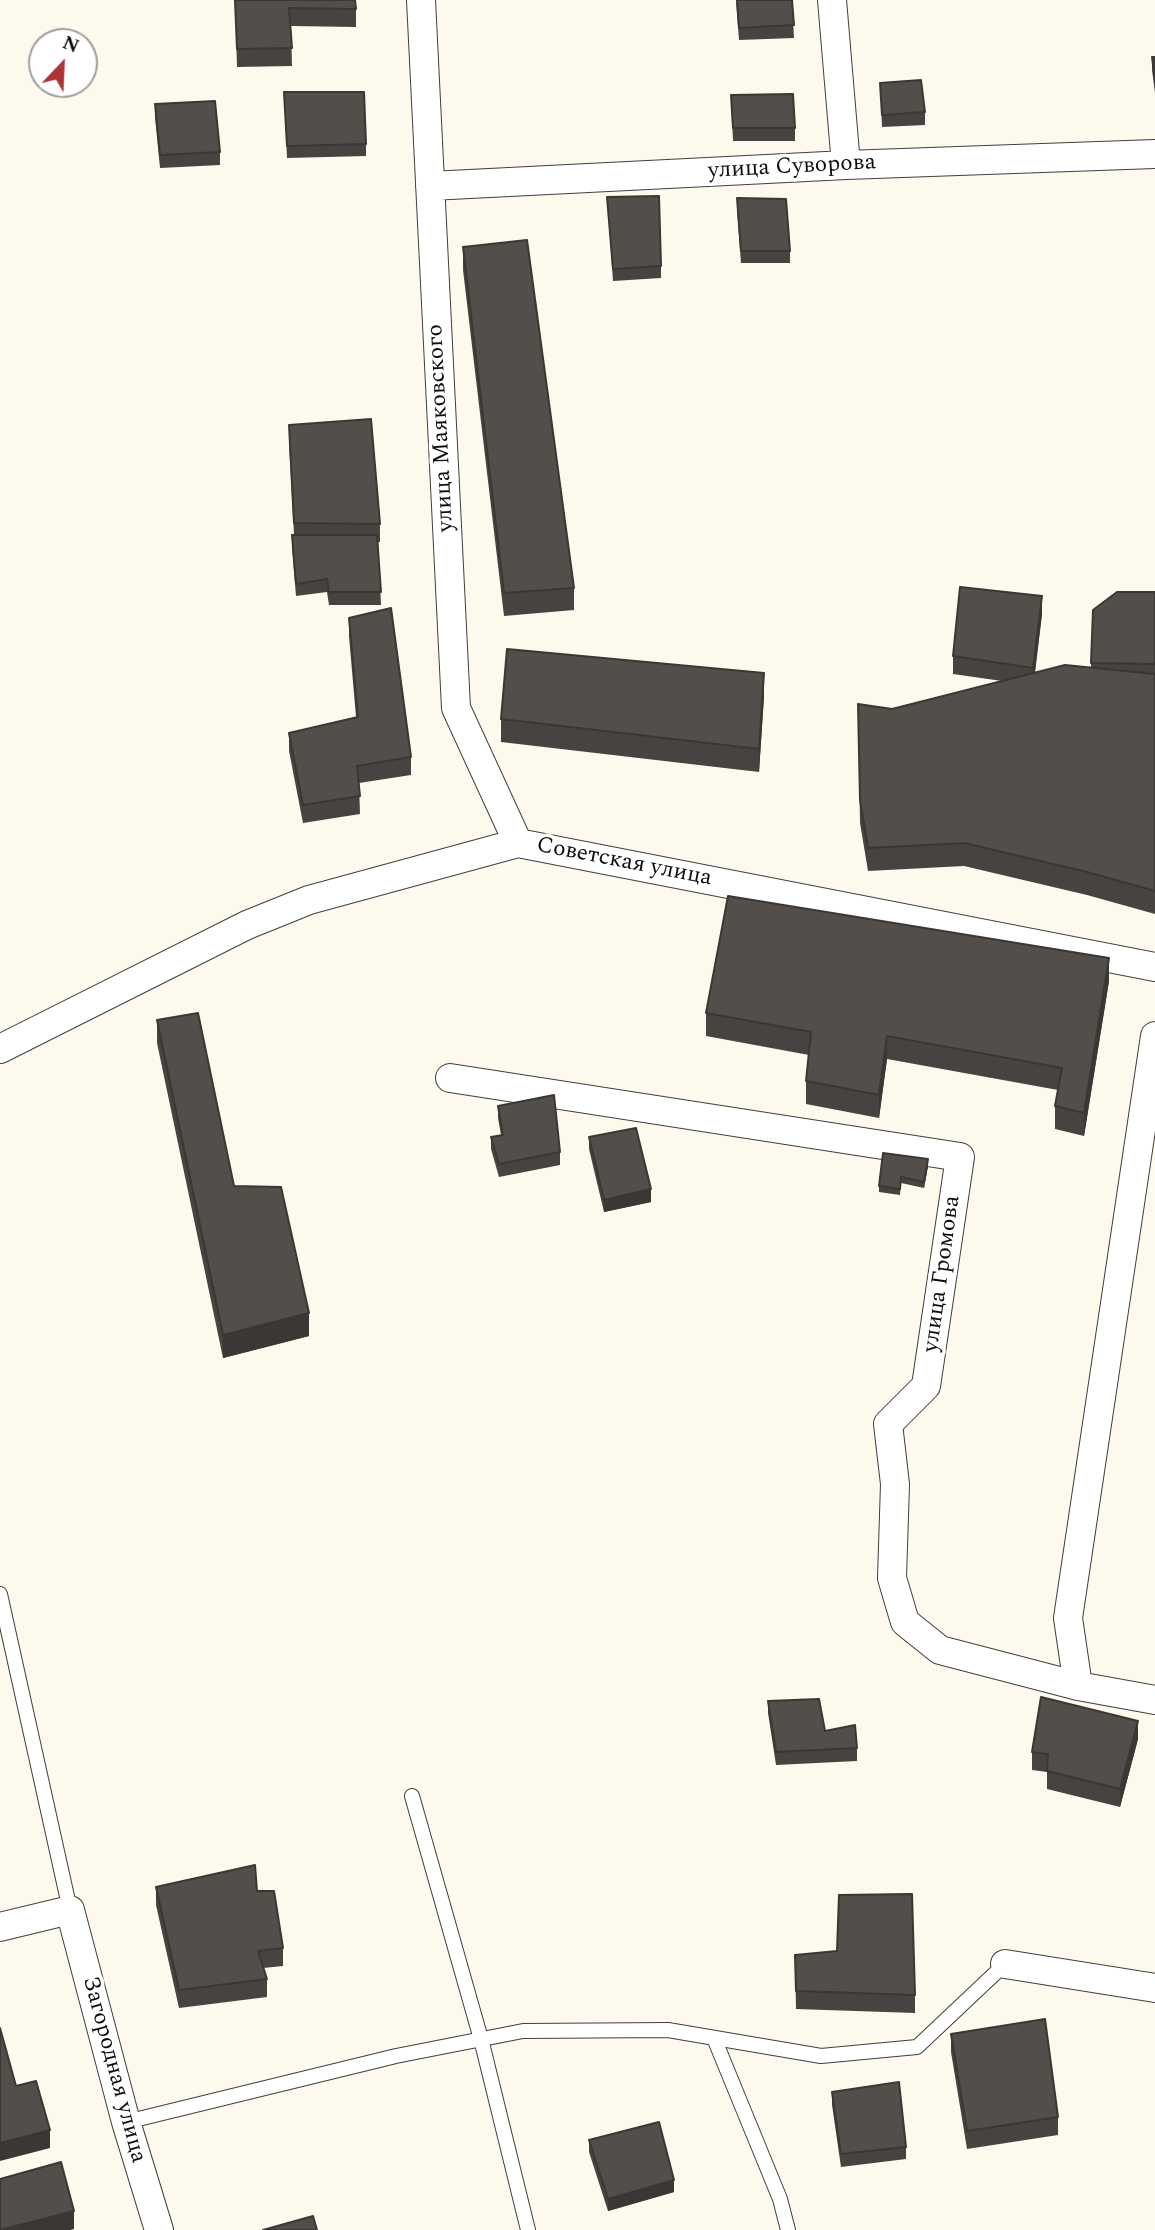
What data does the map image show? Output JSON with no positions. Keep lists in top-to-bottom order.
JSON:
{
  "streets": {
    "street": [
      "улица Суворова",
      "улица Маяковского",
      "Советская улица",
      "улица Громова",
      "Загородная улица"
    ]
  },
  "crossings": [
    ["улица Суворова", "улица Маяковского"],
    ["улица Маяковского", "Советская улица"]
  ],
  "north": "top right"
}
